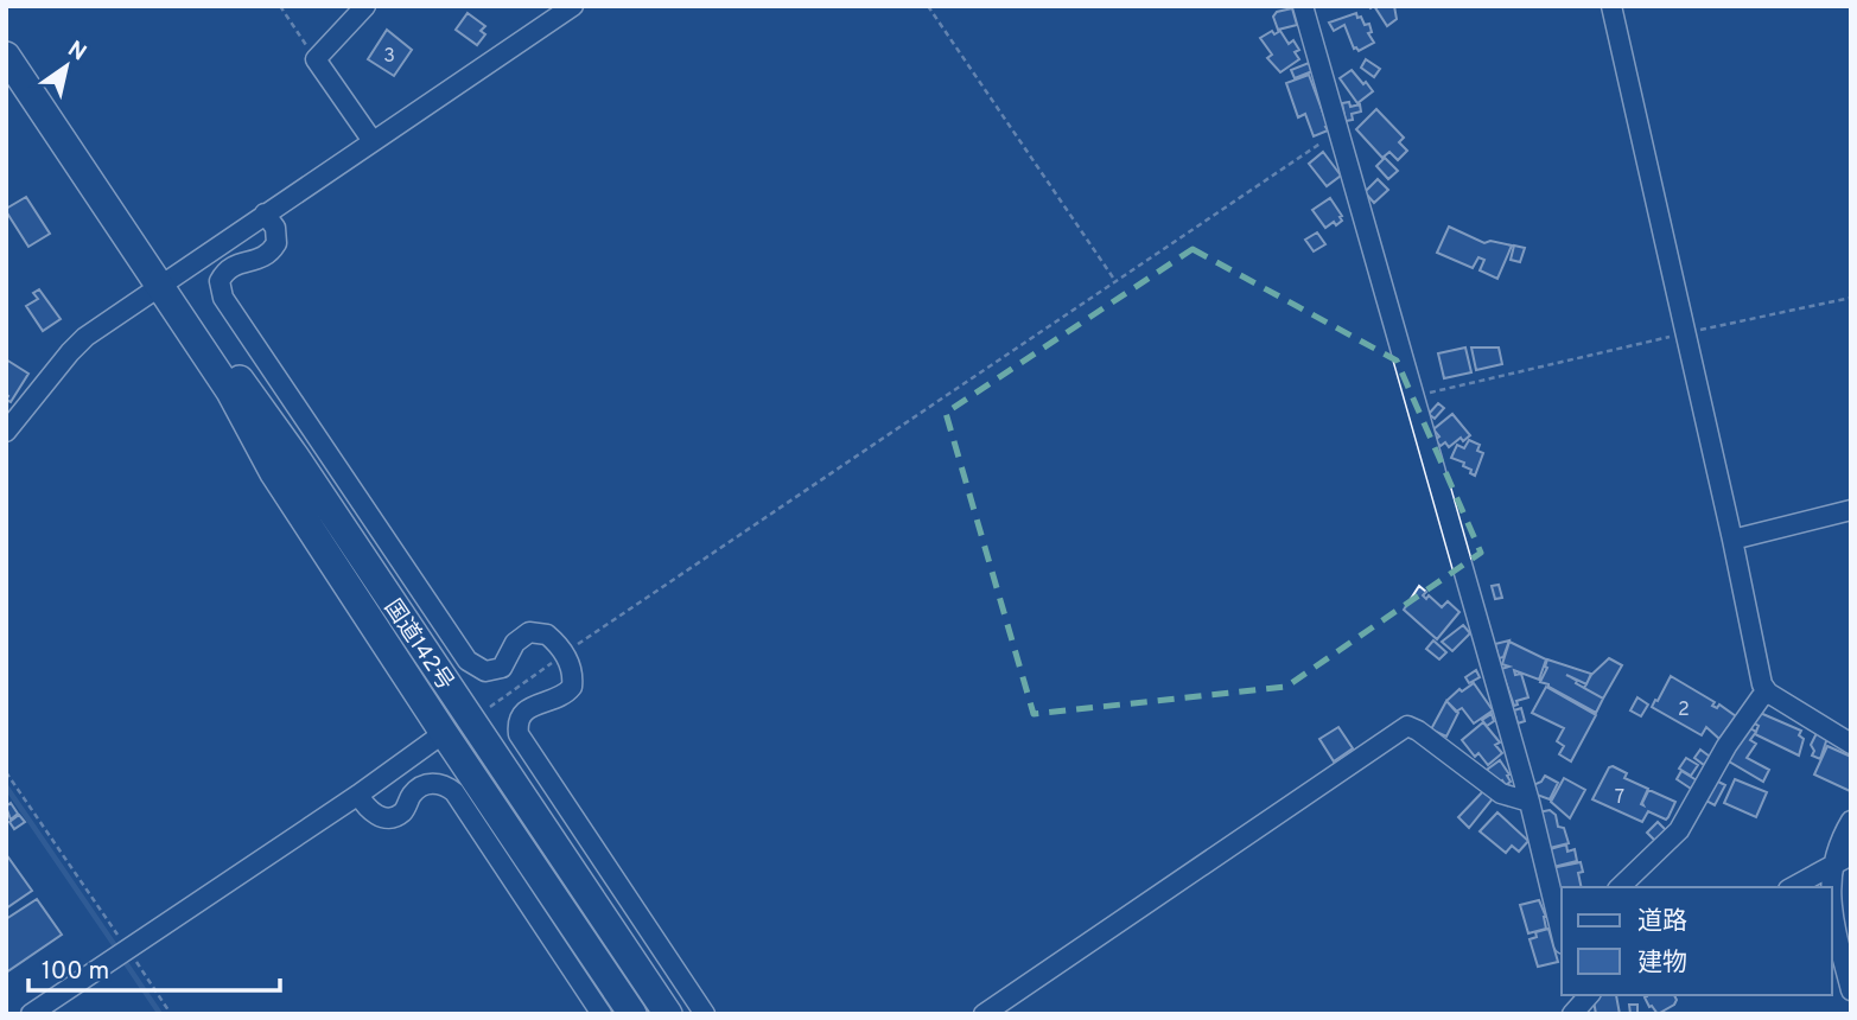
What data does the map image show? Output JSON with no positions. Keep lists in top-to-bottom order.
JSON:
{
  "streets": {
    "highway": ["国道142号"]
  },
  "house_numbers": ["3", "2", "7"],
  "legend": ["道路", "建物"],
  "scale_bar": "100 m",
  "north": "top right"
}
